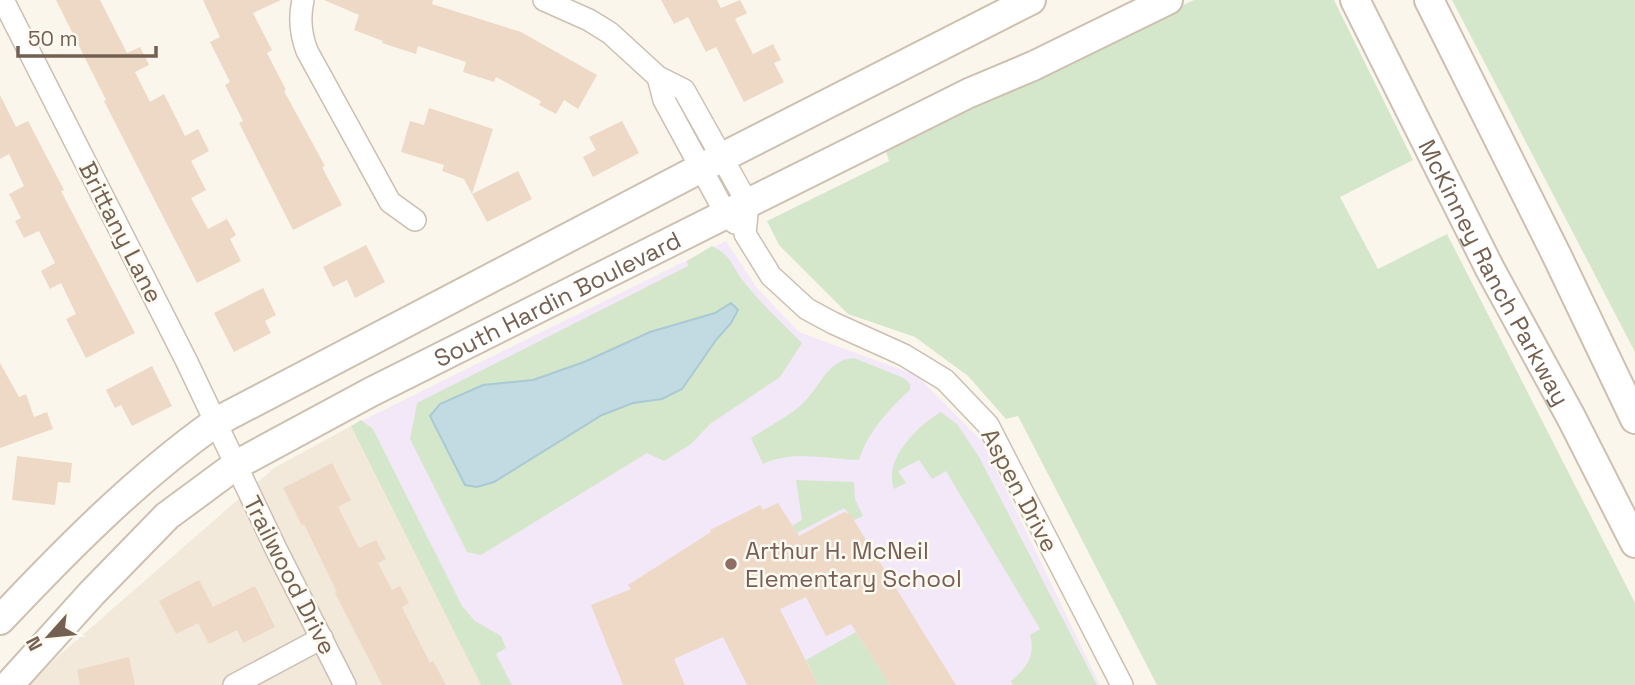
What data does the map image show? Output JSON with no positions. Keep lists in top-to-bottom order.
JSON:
{
  "streets": {
    "main road": ["McKinney Ranch Parkway", "South Hardin Boulevard"],
    "street": ["Brittany Lane", "Aspen Drive", "Trailwood Drive"]
  },
  "crossings": [
    ["Brittany Lane", "South Hardin Boulevard"],
    ["Brittany Lane", "Trailwood Drive"],
    ["South Hardin Boulevard", "Aspen Drive"],
    ["South Hardin Boulevard", "Trailwood Drive"]
  ],
  "places": ["Arthur H. McNeil Elementary School"],
  "scale_bar": "50 m",
  "north": "bottom left"
}
